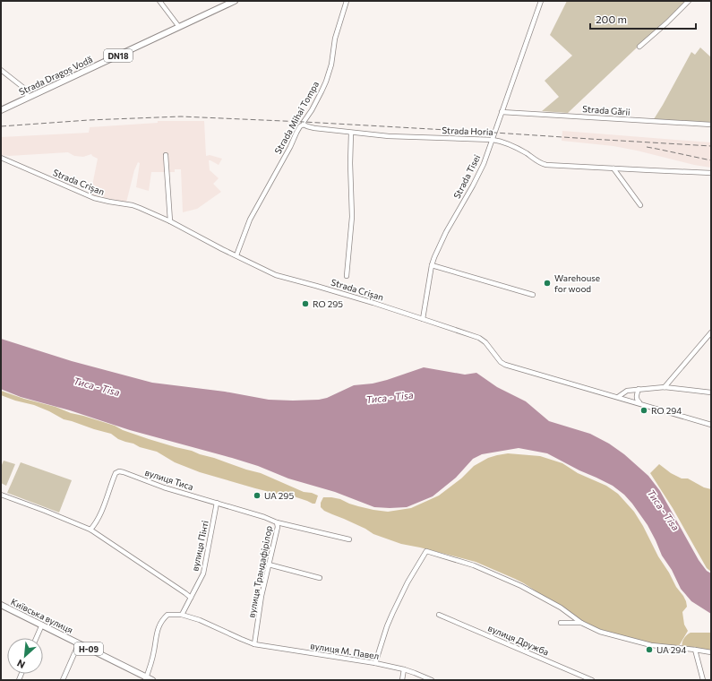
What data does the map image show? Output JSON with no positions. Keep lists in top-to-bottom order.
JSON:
{
  "streets": {
    "main road": [
      "DN18",
      "Strada Dragoș Vodă",
      "Київська вулиця",
      "Н-09"
    ],
    "street": [
      "Strada Gării",
      "Strada Mihai Tompa",
      "Strada Horia",
      "Strada Tisei",
      "Strada Crișan",
      "вулиця Тиса",
      "вулиця Пінті",
      "вулиця Трандафірілор",
      "вулиця Дружба",
      "вулиця М. Павел"
    ]
  },
  "crossings": [
    ["Strada Gării", "Strada Tisei"],
    ["Strada Mihai Tompa", "Strada Horia"],
    ["Strada Mihai Tompa", "Strada Crișan"],
    ["Strada Horia", "Strada Tisei"],
    ["Strada Tisei", "Strada Crișan"],
    ["вулиця Тиса", "вулиця Пінті"],
    ["вулиця Тиса", "вулиця Трандафірілор"],
    ["вулиця Пінті", "вулиця М. Павел"],
    ["вулиця Трандафірілор", "вулиця М. Павел"]
  ],
  "water": ["Тиса - Tisa"],
  "places": [
    "Warehouse for wood",
    "RO 295",
    "RO 294",
    "UA 295",
    "UA 294"
  ],
  "scale_bar": "200 m",
  "north": "bottom left"
}
